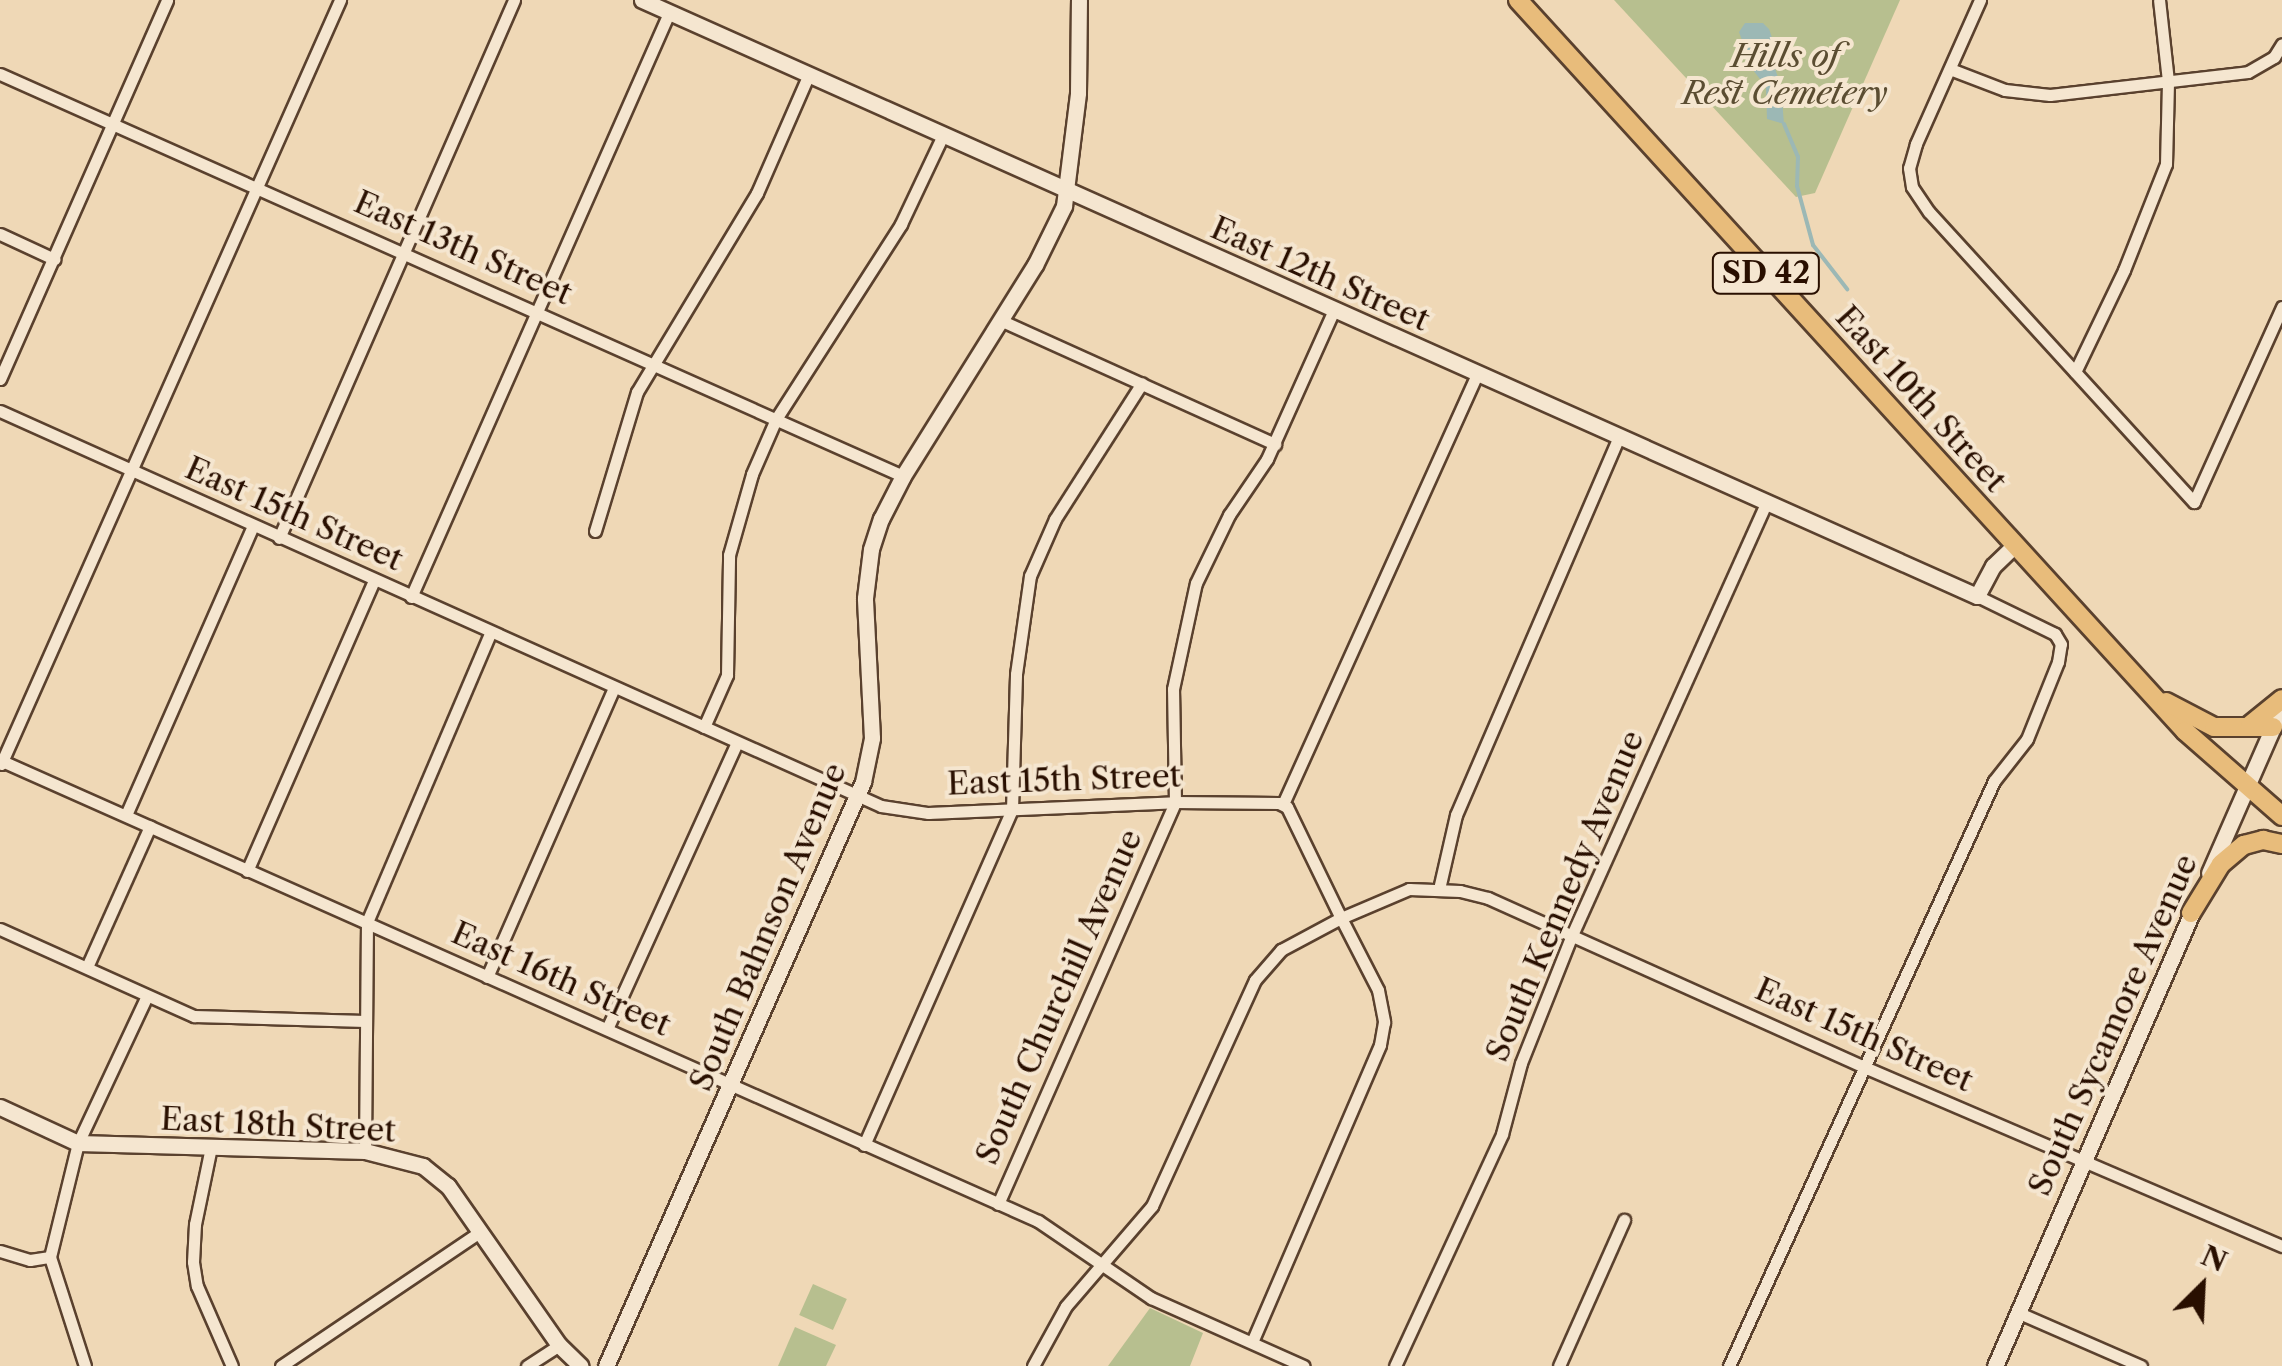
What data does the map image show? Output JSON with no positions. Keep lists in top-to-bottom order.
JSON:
{
  "streets": {
    "main road": ["SD 42", "East 10th Street"],
    "street": [
      "East 13th Street",
      "East 12th Street",
      "East 15th Street",
      "South Kennedy Avenue",
      "South Bahnson Avenue",
      "East 16th Street",
      "South Churchill Avenue",
      "South Sycamore Avenue",
      "East 18th Street"
    ]
  },
  "crossings": [
    ["East 13th Street", "South Bahnson Avenue"],
    ["SD 42", "East 10th Street"],
    ["SD 42", "South Sycamore Avenue"],
    ["East 12th Street", "East 15th Street"],
    ["East 12th Street", "South Kennedy Avenue"],
    ["East 12th Street", "South Bahnson Avenue"],
    ["East 12th Street", "South Churchill Avenue"],
    ["East 10th Street", "South Sycamore Avenue"],
    ["East 15th Street", "South Kennedy Avenue"],
    ["East 15th Street", "South Bahnson Avenue"],
    ["East 15th Street", "East 16th Street"],
    ["East 15th Street", "South Churchill Avenue"],
    ["East 15th Street", "South Sycamore Avenue"],
    ["South Bahnson Avenue", "East 16th Street"],
    ["East 16th Street", "South Churchill Avenue"]
  ],
  "parks": ["Hills of Rest Cemetery"],
  "north": "top right"
}
